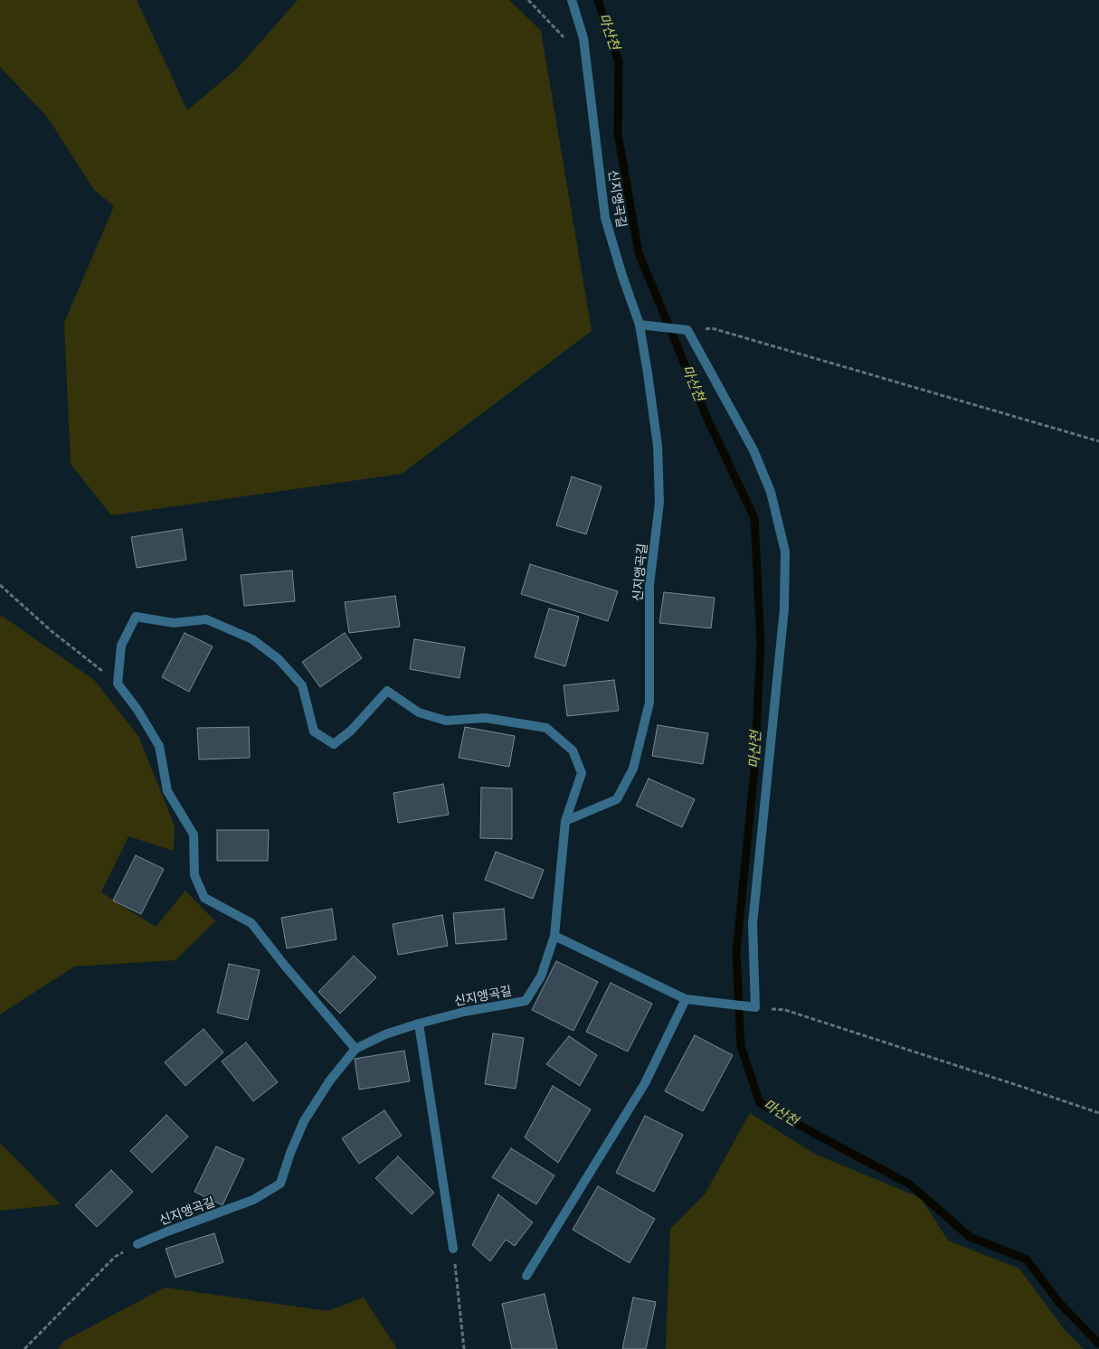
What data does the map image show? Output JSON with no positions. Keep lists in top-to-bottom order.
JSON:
{
  "streets": {
    "street": ["신지앵곡길"]
  },
  "water": ["마산천"]
}
